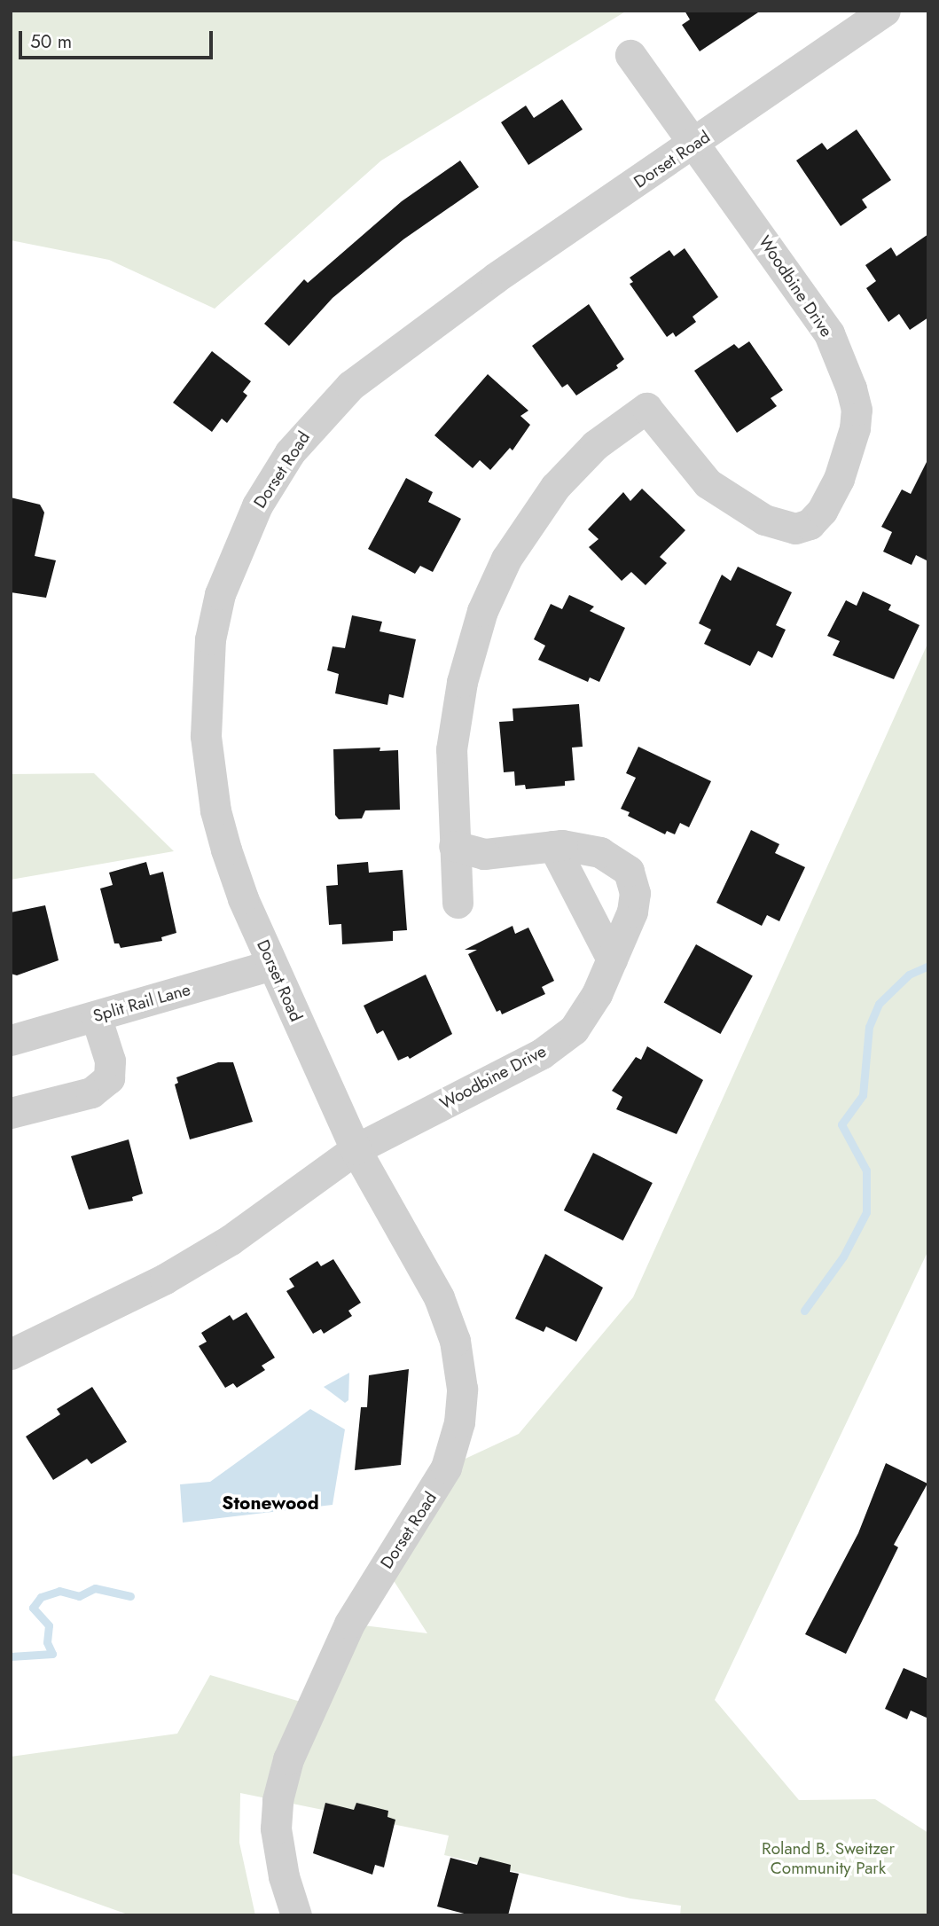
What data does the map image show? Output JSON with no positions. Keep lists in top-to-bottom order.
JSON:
{
  "streets": {
    "street": ["Dorset Road", "Woodbine Drive", "Split Rail Lane"]
  },
  "crossings": [
    ["Dorset Road", "Woodbine Drive"],
    ["Dorset Road", "Split Rail Lane"]
  ],
  "districts": ["Stonewood"],
  "parks": ["Roland B. Sweitzer Community Park"],
  "scale_bar": "50 m"
}
